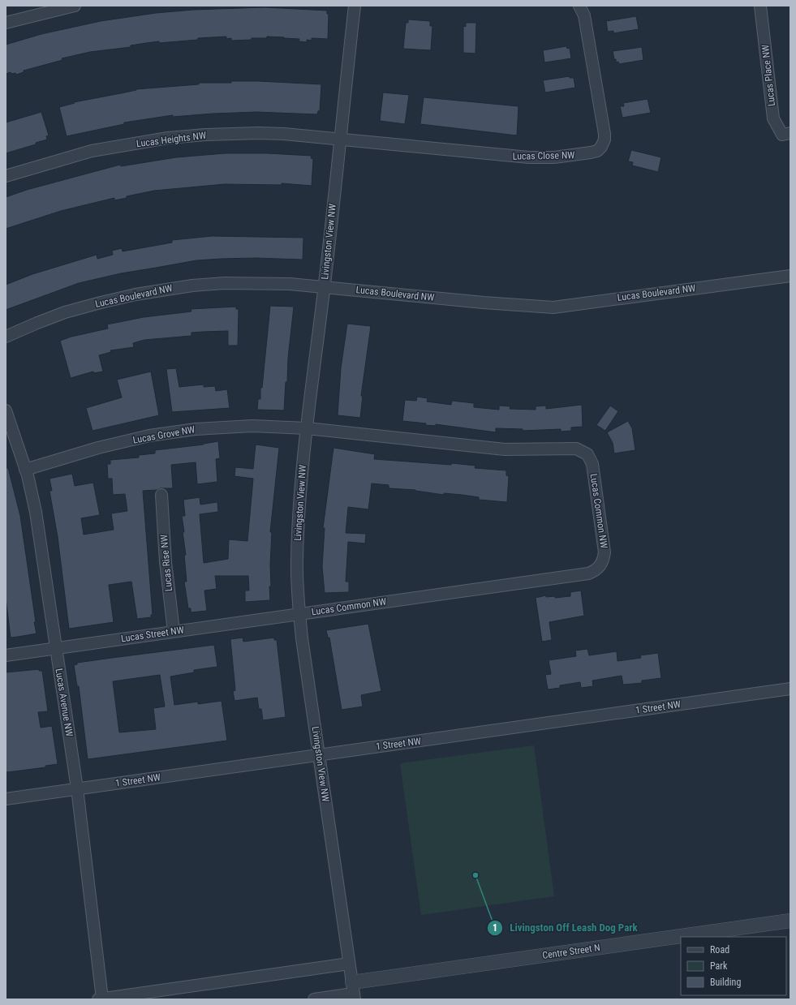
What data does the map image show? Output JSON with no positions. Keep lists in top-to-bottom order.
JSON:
{
  "streets": {
    "street": [
      "Lucas Place NW",
      "Lucas Heights NW",
      "Lucas Close NW",
      "Livingston View NW",
      "Lucas Boulevard NW",
      "Lucas Grove NW",
      "Lucas Common NW",
      "Lucas Rise NW",
      "Lucas Street NW",
      "Lucas Avenue NW",
      "1 Street NW",
      "Centre Street N"
    ]
  },
  "crossings": [
    ["Lucas Heights NW", "Lucas Close NW"],
    ["Lucas Heights NW", "Livingston View NW"],
    ["Lucas Close NW", "Livingston View NW"],
    ["Livingston View NW", "Lucas Boulevard NW"],
    ["Livingston View NW", "Lucas Grove NW"],
    ["Livingston View NW", "Lucas Common NW"],
    ["Livingston View NW", "Lucas Street NW"],
    ["Livingston View NW", "1 Street NW"],
    ["Livingston View NW", "Centre Street N"],
    ["Lucas Grove NW", "Lucas Common NW"],
    ["Lucas Grove NW", "Lucas Avenue NW"],
    ["Lucas Common NW", "Lucas Street NW"],
    ["Lucas Rise NW", "Lucas Street NW"],
    ["Lucas Street NW", "Lucas Avenue NW"],
    ["Lucas Avenue NW", "1 Street NW"]
  ],
  "places": ["Livingston Off Leash Dog Park"],
  "legend": ["Road", "Park", "Building"]
}
